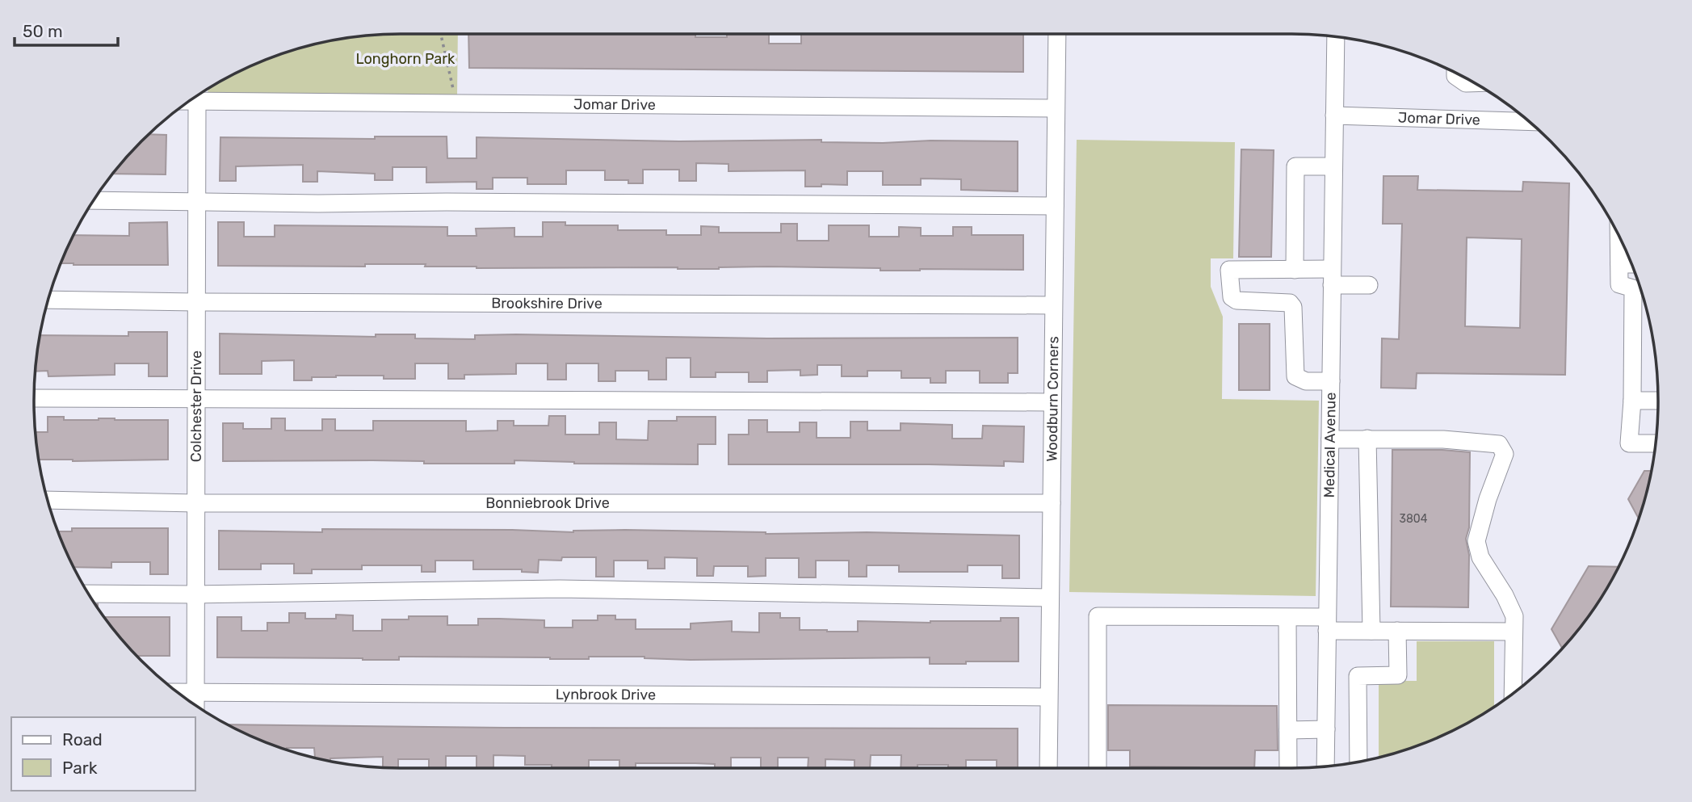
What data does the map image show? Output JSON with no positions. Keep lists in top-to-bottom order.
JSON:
{
  "streets": {
    "street": [
      "Jomar Drive",
      "Brookshire Drive",
      "Woodburn Corners",
      "Colchester Drive",
      "Medical Avenue",
      "Bonniebrook Drive",
      "Lynbrook Drive"
    ]
  },
  "crossings": [
    ["Jomar Drive", "Woodburn Corners"],
    ["Jomar Drive", "Colchester Drive"],
    ["Jomar Drive", "Medical Avenue"],
    ["Brookshire Drive", "Woodburn Corners"],
    ["Brookshire Drive", "Colchester Drive"],
    ["Woodburn Corners", "Bonniebrook Drive"],
    ["Woodburn Corners", "Lynbrook Drive"],
    ["Colchester Drive", "Bonniebrook Drive"],
    ["Colchester Drive", "Lynbrook Drive"]
  ],
  "parks": ["Longhorn Park"],
  "house_numbers": ["3804"],
  "legend": ["Road", "Park"],
  "scale_bar": "50 m"
}
